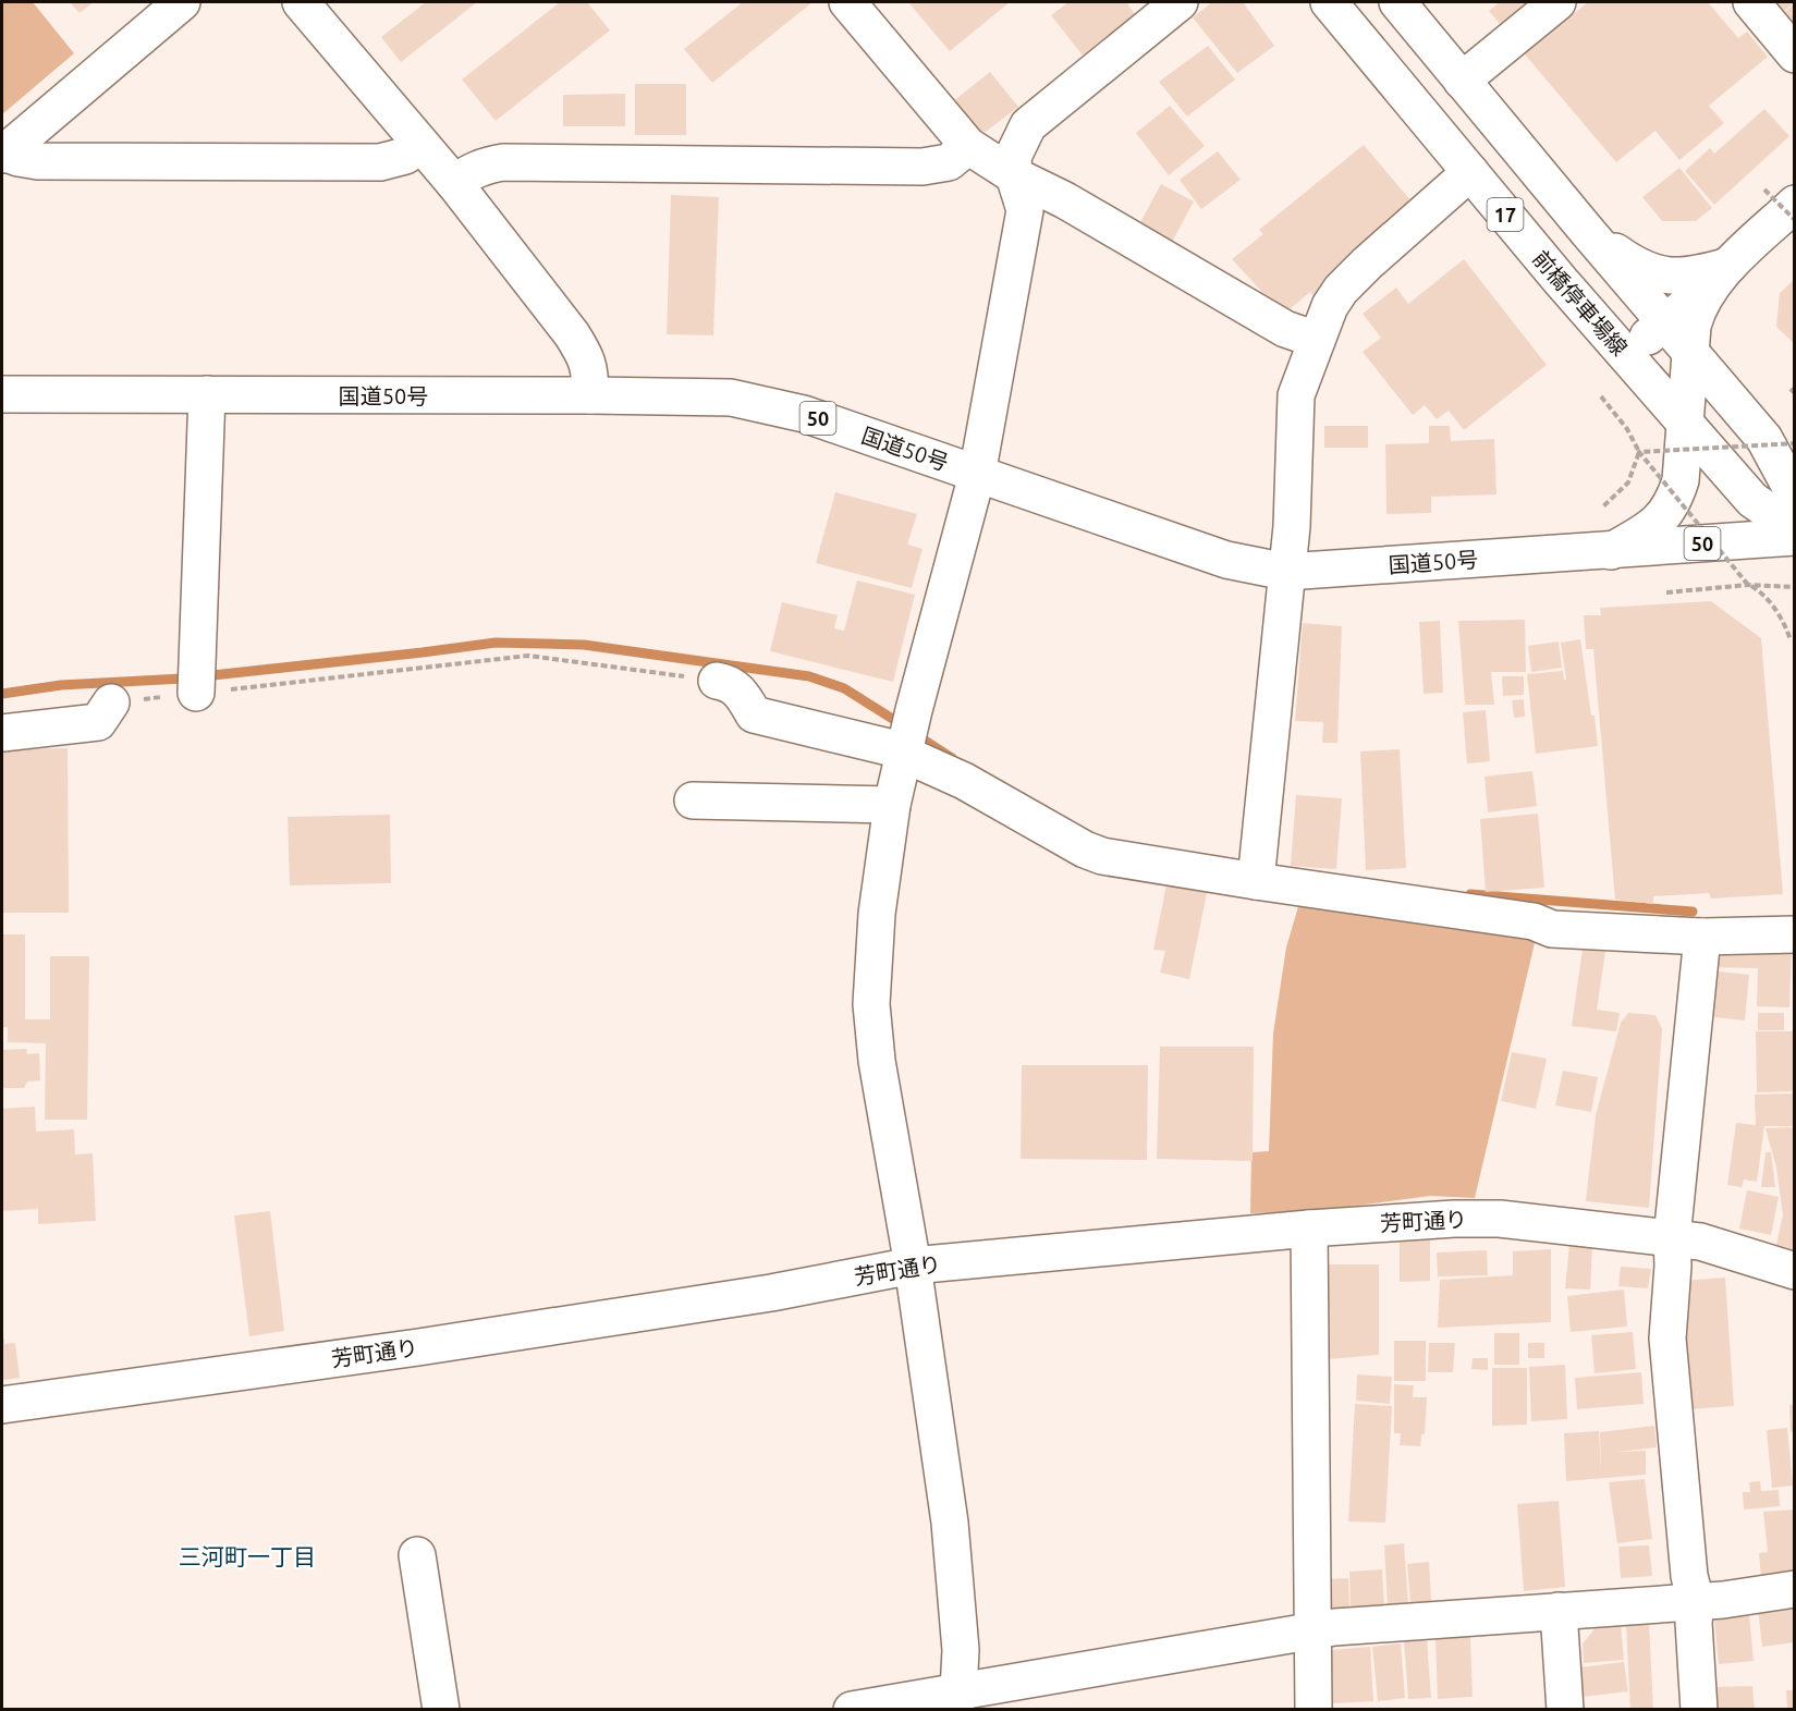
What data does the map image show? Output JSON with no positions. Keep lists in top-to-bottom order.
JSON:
{
  "streets": {
    "main road": [
      "17",
      "前橋停車場線",
      "国道50号",
      "50",
      "芳町通り"
    ]
  },
  "districts": ["三河町一丁目"]
}
